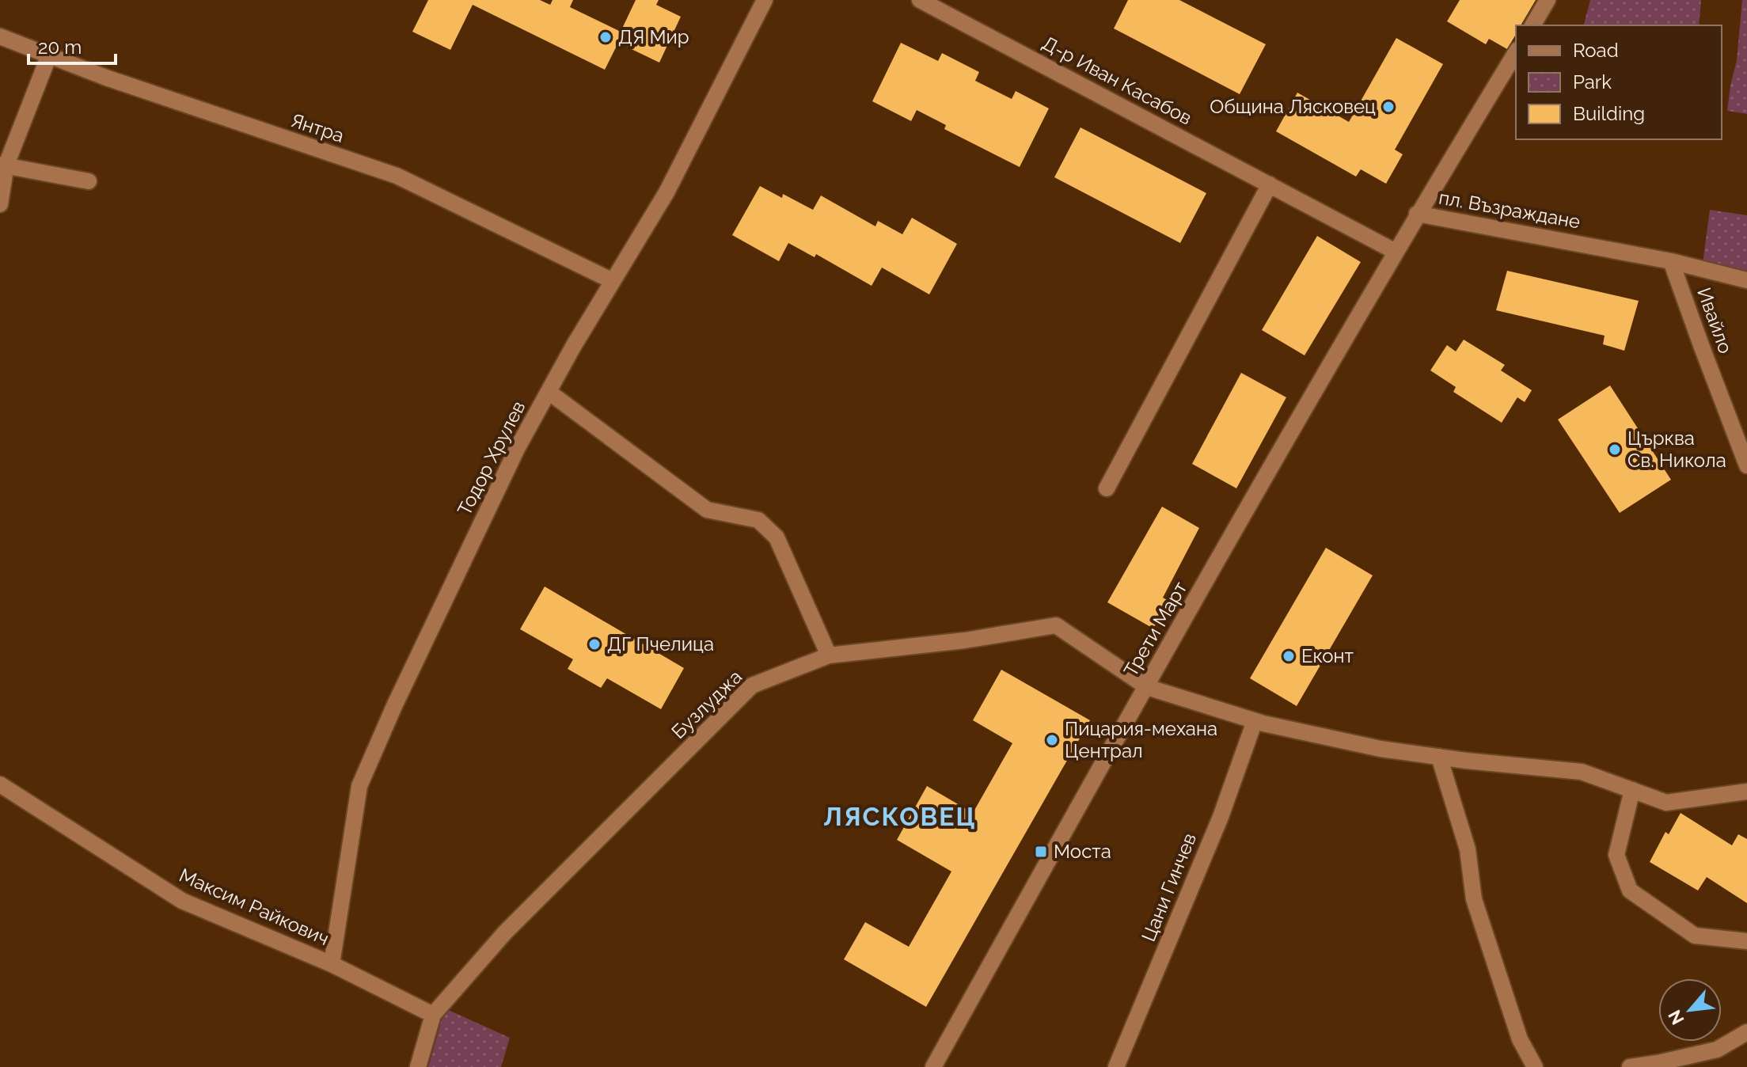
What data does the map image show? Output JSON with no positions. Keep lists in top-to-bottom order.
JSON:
{
  "streets": {
    "street": [
      "Д-р Иван Касабов",
      "Янтра",
      "пл. Възраждане",
      "Ивайло",
      "Тодор Хрулев",
      "Трети Март",
      "Бузлуджа",
      "Цани Гинчев",
      "Максим Райкович"
    ]
  },
  "crossings": [
    ["Д-р Иван Касабов", "Трети Март"],
    ["Янтра", "Тодор Хрулев"],
    ["пл. Възраждане", "Ивайло"],
    ["пл. Възраждане", "Трети Март"],
    ["Тодор Хрулев", "Максим Райкович"],
    ["Трети Март", "Бузлуджа"],
    ["Бузлуджа", "Максим Райкович"]
  ],
  "districts": ["ЛЯСКОВЕЦ"],
  "places": {
    "other": [
      "ДЯ Мир",
      "Община Лясковец",
      "Църква Св. Никола",
      "ДГ Пчелица",
      "Еконт",
      "Пицария-механа Централ"
    ],
    "transit": ["Моста"]
  },
  "legend": ["Road", "Park", "Building"],
  "scale_bar": "20 m",
  "north": "bottom left"
}
